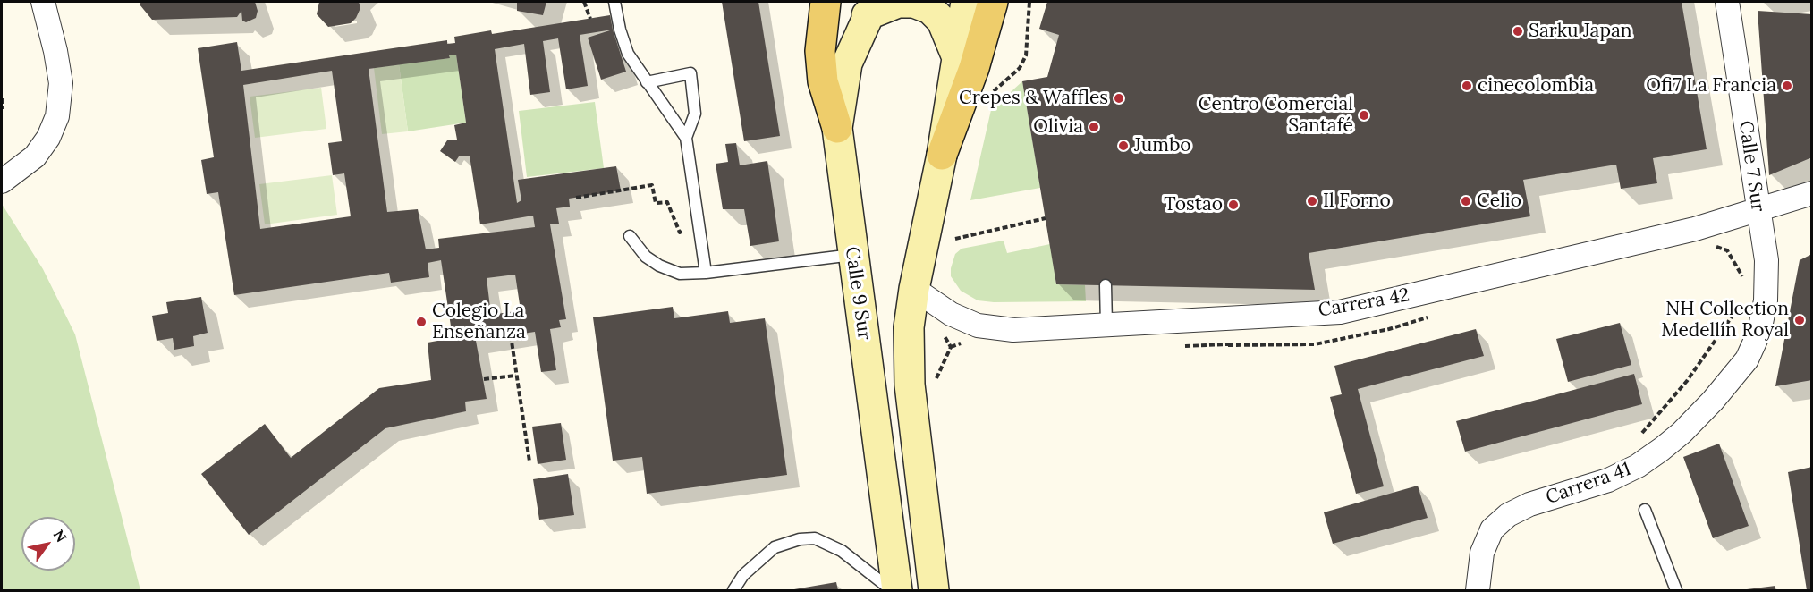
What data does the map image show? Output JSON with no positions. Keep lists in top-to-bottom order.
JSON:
{
  "streets": {
    "main road": ["Calle 9 Sur"],
    "street": ["Calle 7 Sur", "Carrera 42", "Carrera 41"]
  },
  "crossings": [
    ["Calle 7 Sur", "Carrera 42"],
    ["Calle 7 Sur", "Carrera 41"]
  ],
  "places": [
    "Sarku Japan",
    "cinecolombia",
    "Ofi7 La Francia",
    "Crepes & Waffles",
    "Centro Comercial Santafé",
    "Olivia",
    "Jumbo",
    "Il Forno",
    "Celio",
    "Tostao",
    "NH Collection Medellín Royal",
    "Colegio La Enseñanza"
  ],
  "north": "top right"
}
